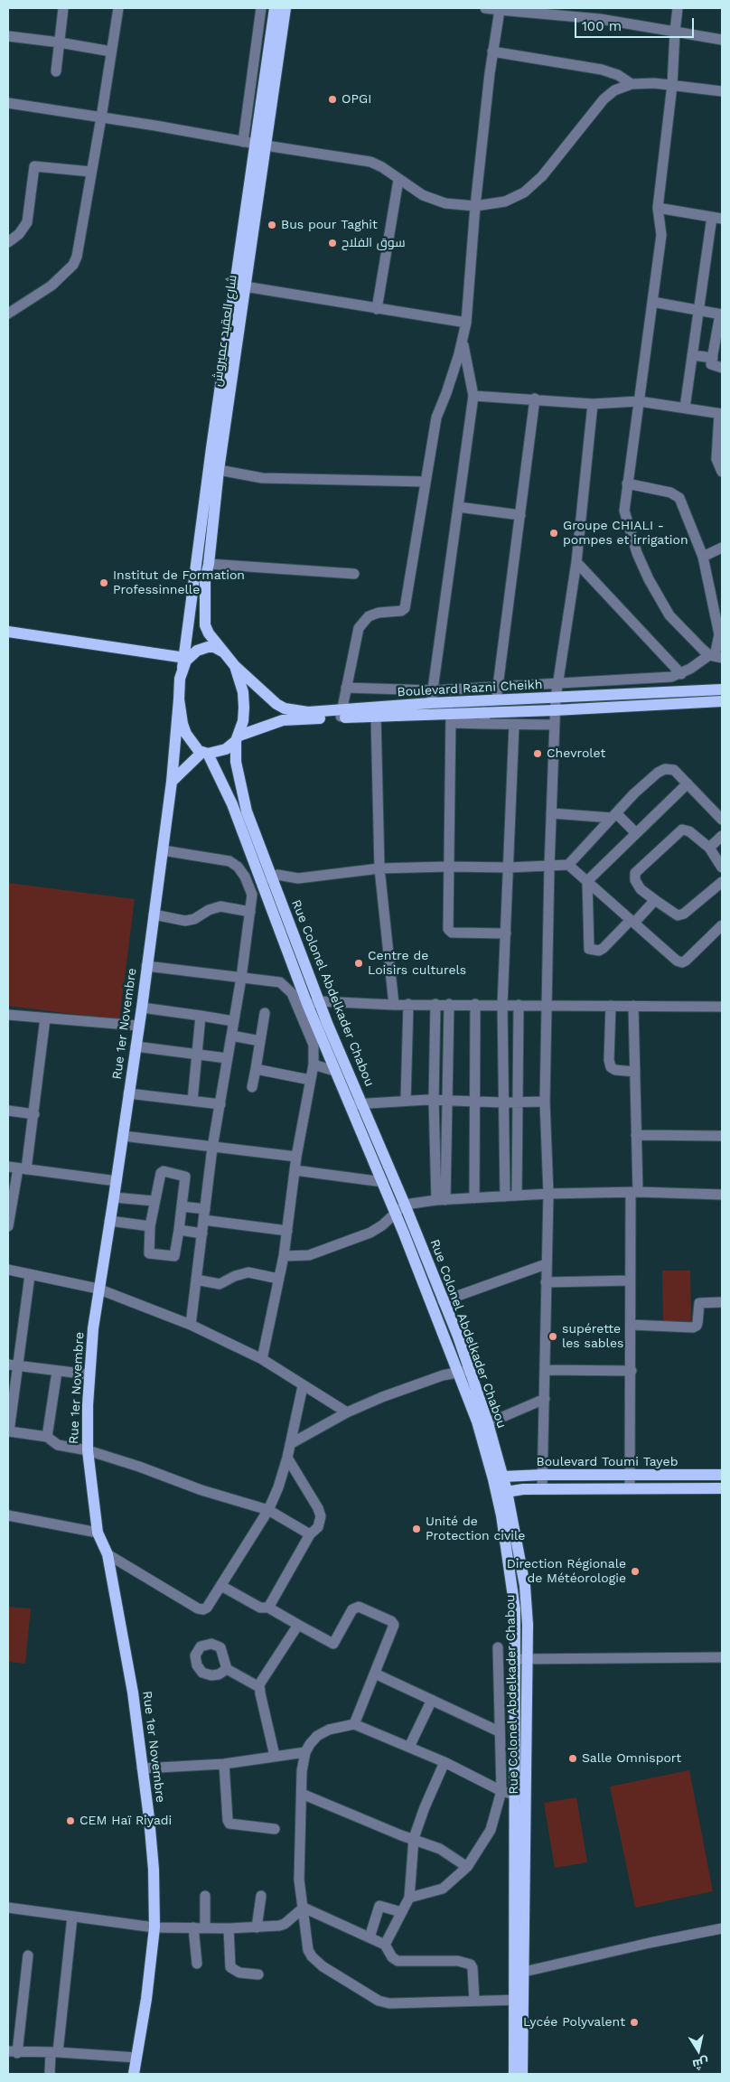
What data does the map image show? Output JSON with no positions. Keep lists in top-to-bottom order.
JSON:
{
  "streets": {
    "main road": [
      "شارع العقيد عميروش",
      "Boulevard Razni Cheikh",
      "Rue Colonel Abdelkader Chabou",
      "Rue 1er Novembre",
      "Boulevard Toumi Tayeb"
    ]
  },
  "crossings": [
    ["شارع العقيد عميروش", "Boulevard Razni Cheikh"],
    ["شارع العقيد عميروش", "Rue Colonel Abdelkader Chabou"],
    ["شارع العقيد عميروش", "Rue 1er Novembre"],
    ["Boulevard Razni Cheikh", "Rue Colonel Abdelkader Chabou"],
    ["Boulevard Razni Cheikh", "Rue 1er Novembre"],
    ["Rue Colonel Abdelkader Chabou", "Rue 1er Novembre"],
    ["Rue Colonel Abdelkader Chabou", "Boulevard Toumi Tayeb"]
  ],
  "places": [
    "OPGI",
    "Bus pour Taghit",
    "سوق الفلاح",
    "Groupe CHIALI - pompes et irrigation",
    "Institut de Formation Professinnelle",
    "Chevrolet",
    "Centre de Loisirs culturels",
    "supérette les sables",
    "Unité de Protection civile",
    "Direction Régionale de Météorologie",
    "Salle Omnisport",
    "CEM Haï Riyadi",
    "Lycée Polyvalent"
  ],
  "scale_bar": "100 m",
  "north": "bottom"
}
